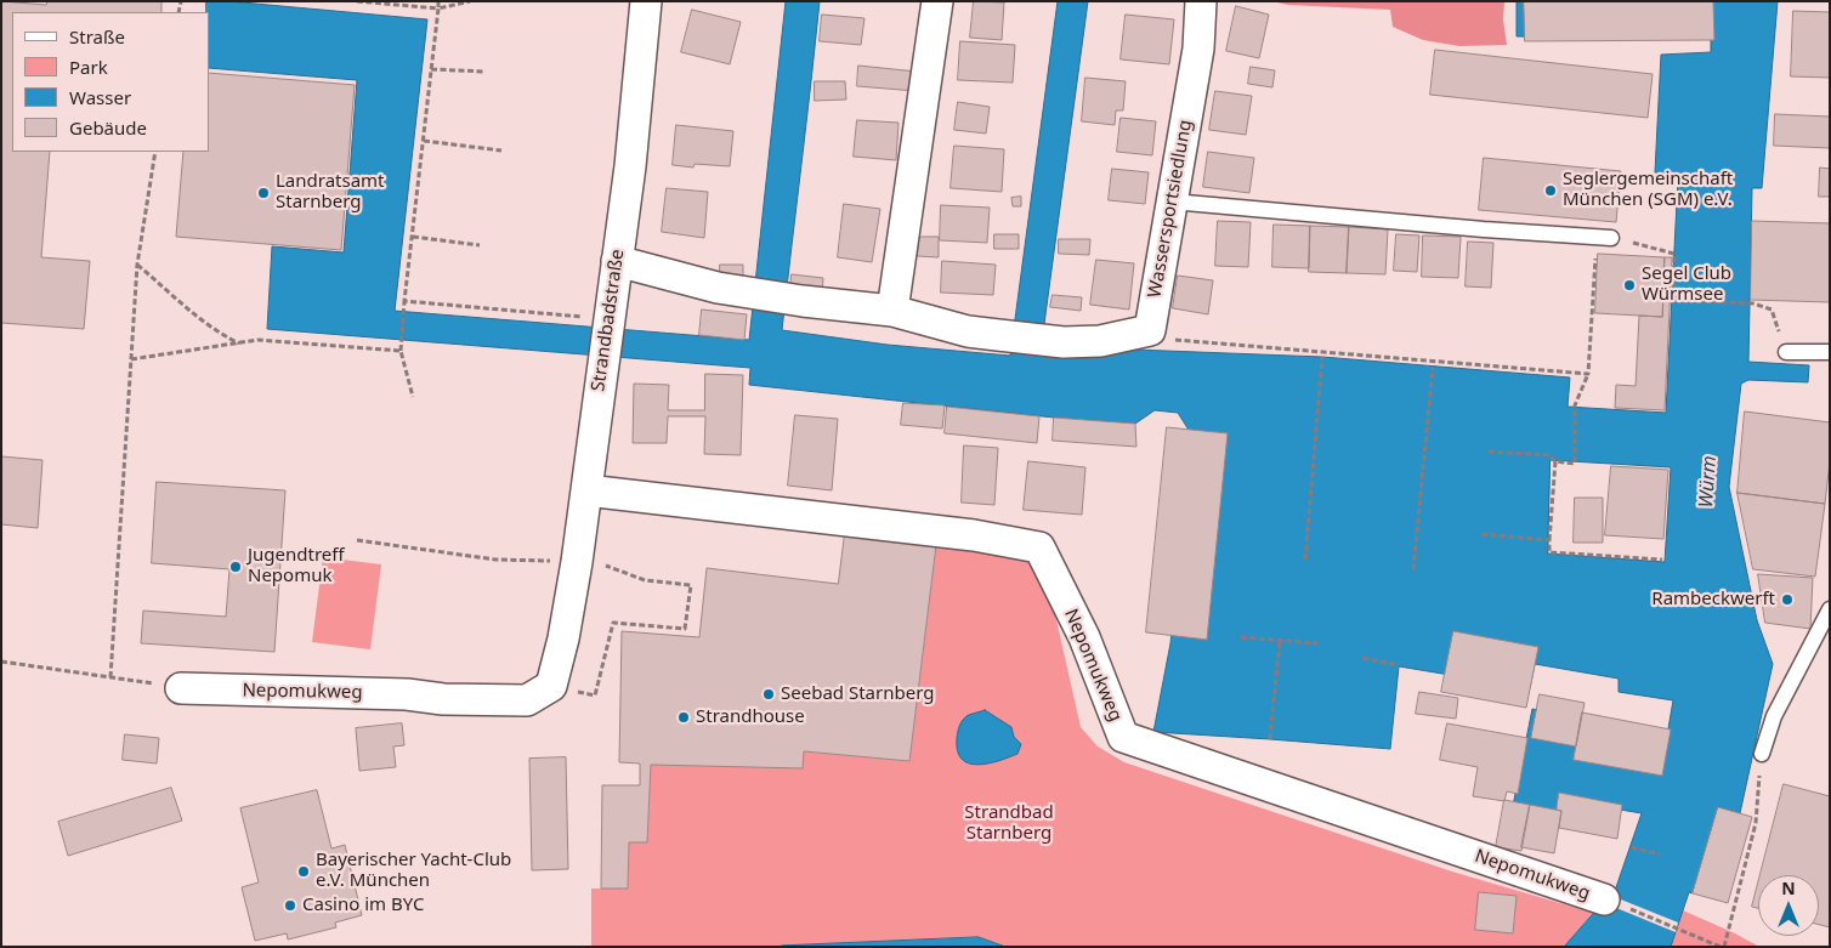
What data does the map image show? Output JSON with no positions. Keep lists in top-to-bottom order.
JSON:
{
  "streets": {
    "street": ["Wassersportsiedlung", "Strandbadstraße", "Nepomukweg"]
  },
  "crossings": [
    ["Strandbadstraße", "Nepomukweg"]
  ],
  "water": ["Würm"],
  "parks": ["Strandbad Starnberg"],
  "places": [
    "Seglergemeinschaft München (SGM) e.V.",
    "Landratsamt Starnberg",
    "Segel Club Würmsee",
    "Jugendtreff Nepomuk",
    "Rambeckwerft",
    "Seebad Starnberg",
    "Strandhouse",
    "Bayerischer Yacht-Club e.V. München",
    "Casino im BYC"
  ],
  "legend": [
    "Straße",
    "Park",
    "Wasser",
    "Gebäude"
  ],
  "north": "top"
}
